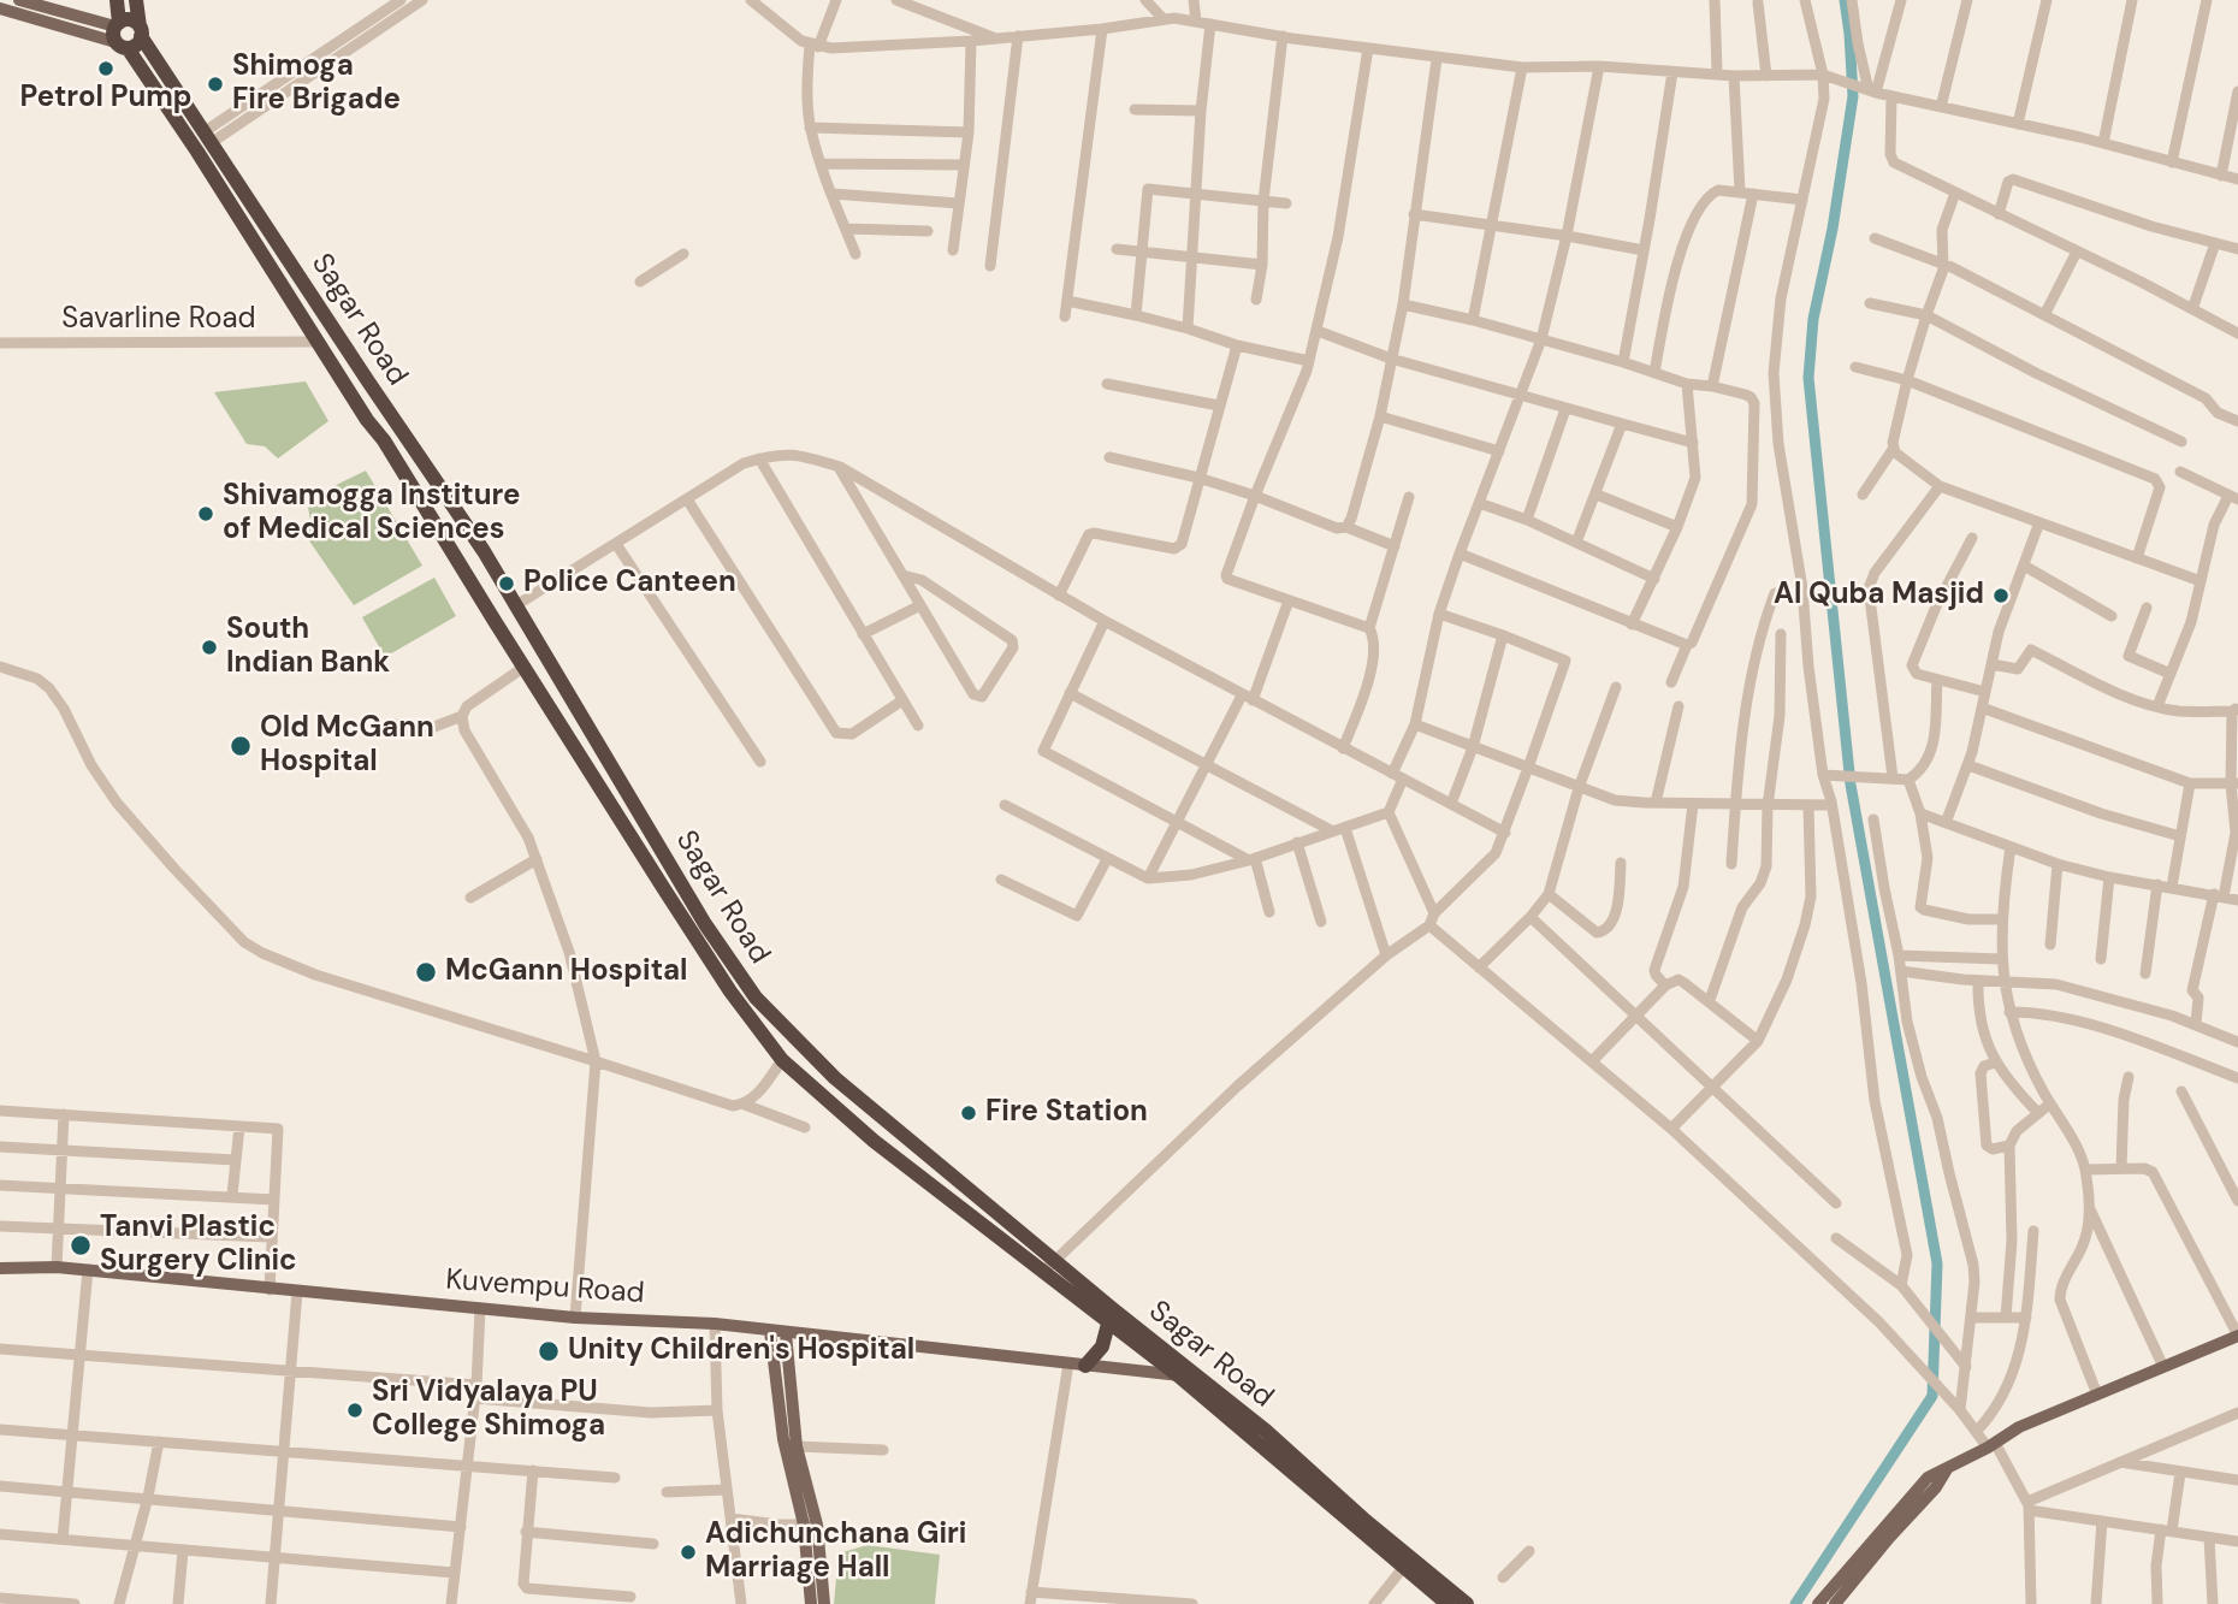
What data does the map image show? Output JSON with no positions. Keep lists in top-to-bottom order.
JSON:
{
  "streets": {
    "highway": ["Sagar Road"],
    "main road": ["Kuvempu Road"],
    "street": ["Savarline Road"]
  },
  "crossings": [
    ["Savarline Road", "Sagar Road"],
    ["Sagar Road", "Kuvempu Road"]
  ],
  "places": [
    "Petrol Pump",
    "Shimoga Fire Brigade",
    "Shivamogga Institure of Medical Sciences",
    "Police Canteen",
    "Al Quba Masjid",
    "South Indian Bank",
    "Old McGann Hospital",
    "McGann Hospital",
    "Fire Station",
    "Tanvi Plastic Surgery Clinic",
    "Unity Children's Hospital",
    "Sri Vidyalaya PU College Shimoga",
    "Adichunchana Giri Marriage Hall"
  ]
}
